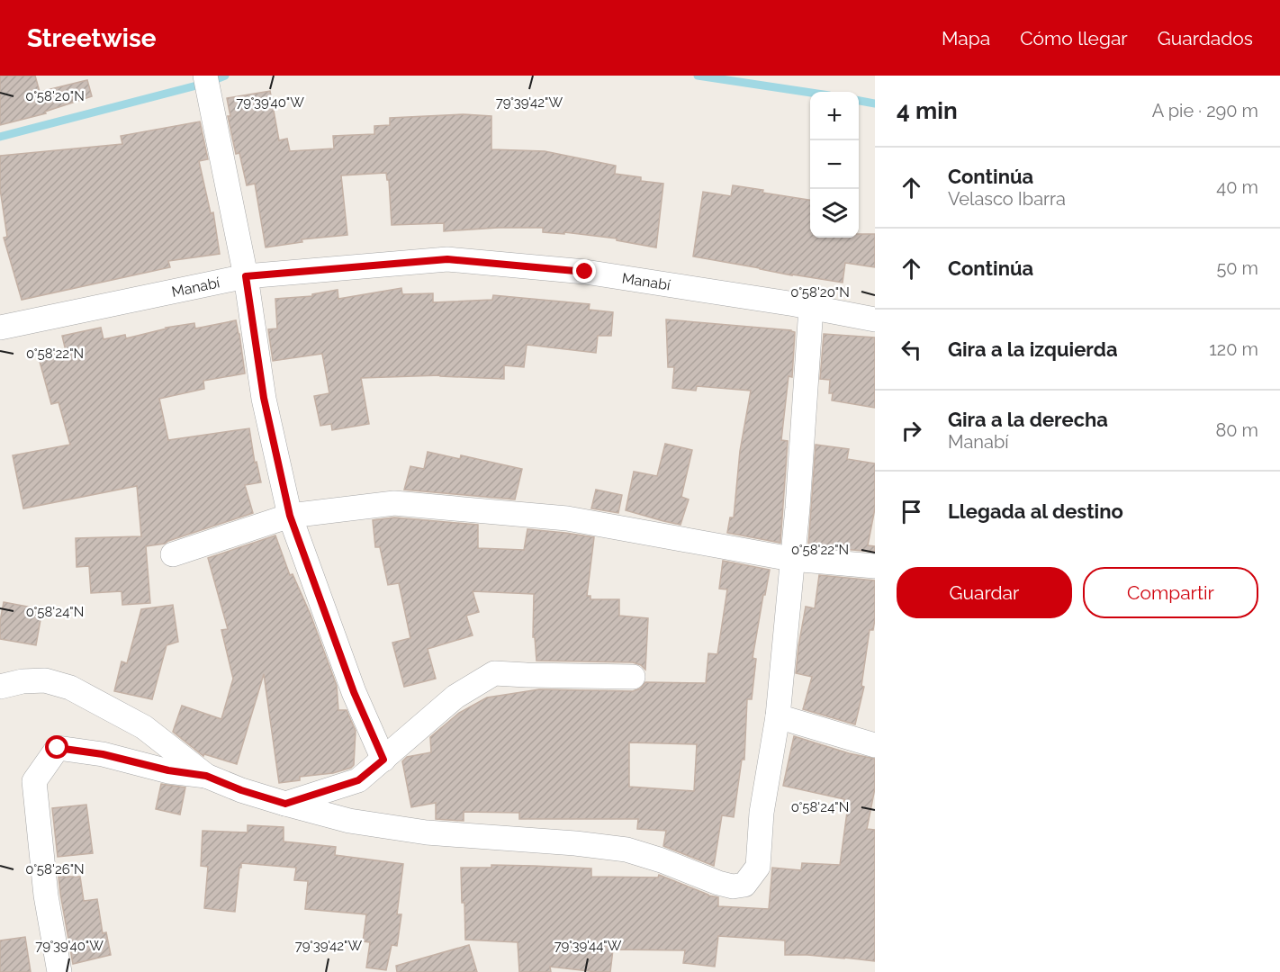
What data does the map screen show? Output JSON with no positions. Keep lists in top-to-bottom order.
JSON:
{
  "streets": {
    "street": ["Manabí"]
  },
  "page": {
    "header": "Streetwise",
    "nav": ["Mapa", "Cómo llegar", "Guardados"],
    "heading": ["4 min", "A pie · 290 m"],
    "map_buttons": ["+", "−"],
    "list": [
      ["Continúa", "Velasco Ibarra", "40 m"],
      ["Continúa", "50 m"],
      ["Gira a la izquierda", "120 m"],
      ["Gira a la derecha", "Manabí", "80 m"],
      "Llegada al destino"
    ],
    "buttons": ["Guardar", "Compartir"]
  },
  "coordinates": [
    "0°58'20\"N",
    "79°39'40\"W",
    "79°39'42\"W",
    "0°58'22\"N",
    "0°58'24\"N",
    "0°58'26\"N",
    "79°39'44\"W"
  ]
}
